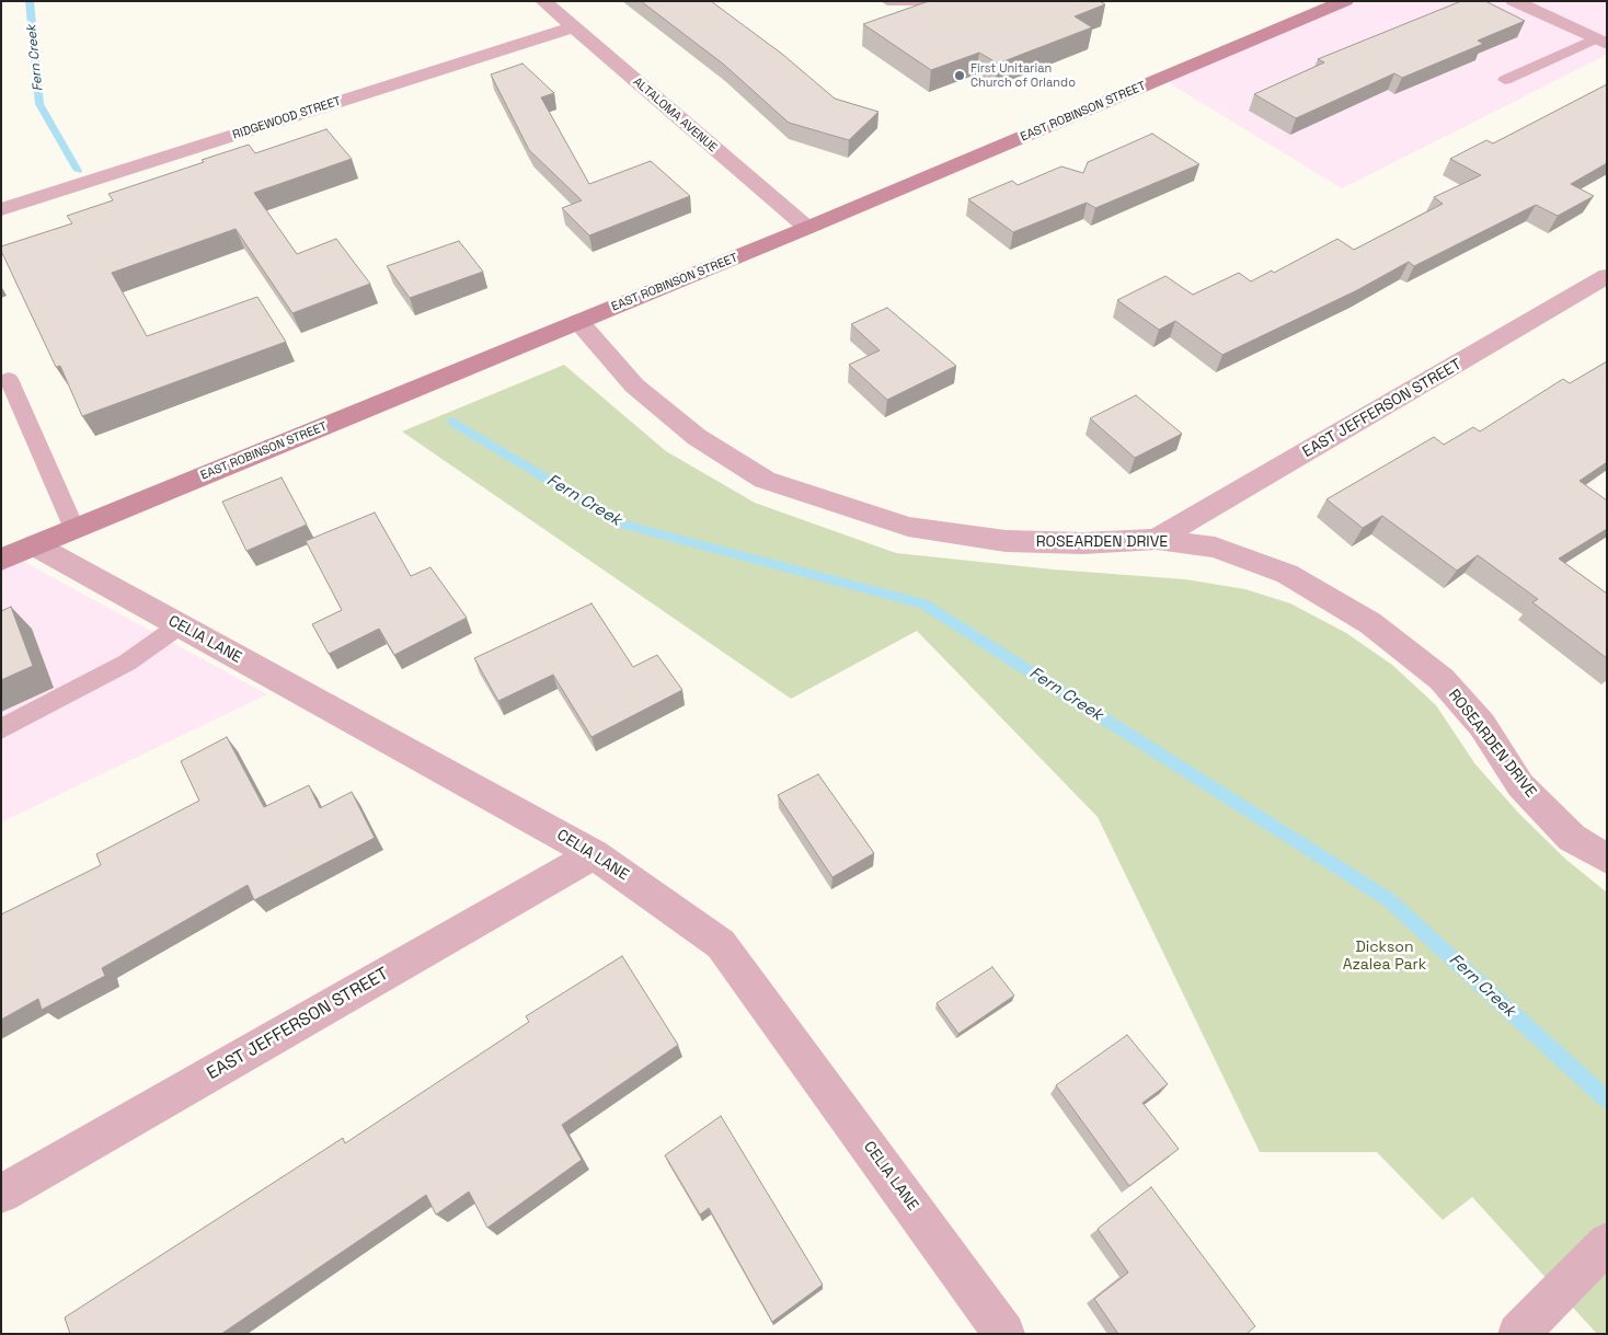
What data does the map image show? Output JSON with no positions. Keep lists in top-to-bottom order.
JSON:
{
  "streets": {
    "main road": ["EAST ROBINSON STREET"],
    "street": [
      "ALTALOMA AVENUE",
      "RIDGEWOOD STREET",
      "EAST JEFFERSON STREET",
      "ROSEARDEN DRIVE",
      "CELIA LANE"
    ]
  },
  "crossings": [
    ["EAST ROBINSON STREET", "ALTALOMA AVENUE"],
    ["EAST ROBINSON STREET", "ROSEARDEN DRIVE"],
    ["EAST ROBINSON STREET", "CELIA LANE"],
    ["ALTALOMA AVENUE", "RIDGEWOOD STREET"],
    ["EAST JEFFERSON STREET", "ROSEARDEN DRIVE"],
    ["EAST JEFFERSON STREET", "CELIA LANE"]
  ],
  "water": ["Fern Creek"],
  "parks": ["Dickson Azalea Park"],
  "places": ["First Unitarian Church of Orlando"]
}
